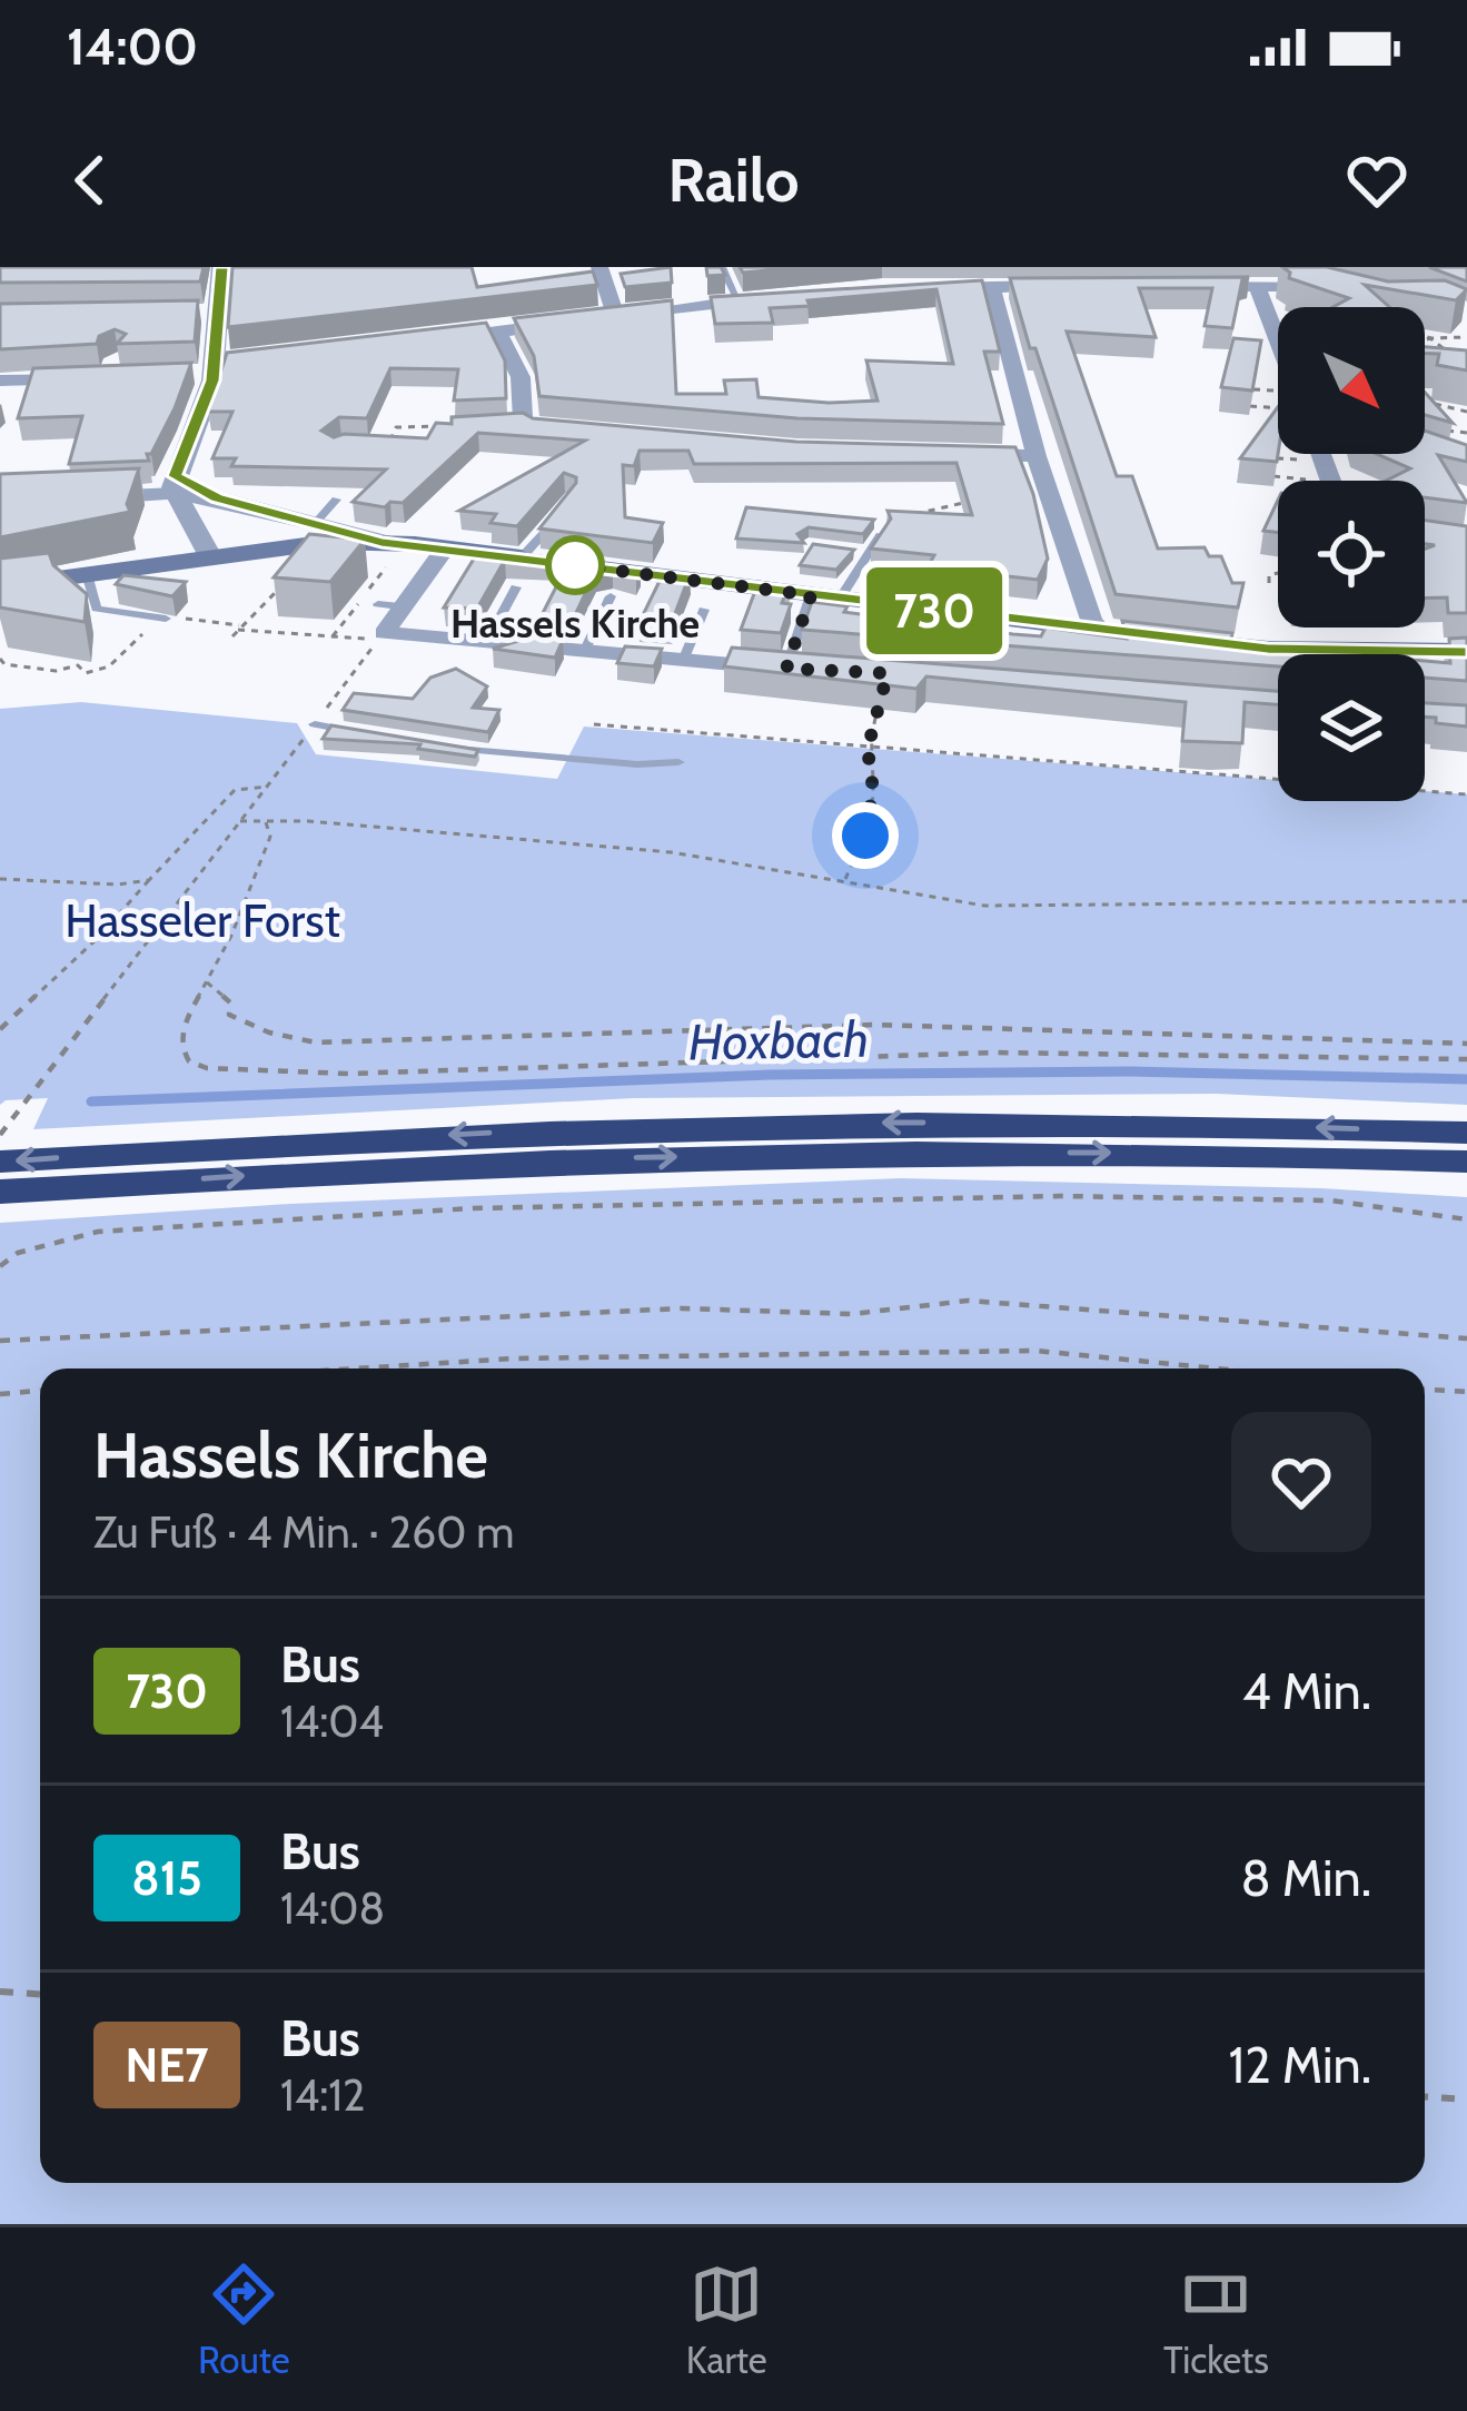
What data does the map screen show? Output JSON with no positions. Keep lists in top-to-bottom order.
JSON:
{
  "water": ["Hoxbach"],
  "parks": ["Hasseler Forst"],
  "places": ["Hassels Kirche"],
  "lines": ["bus line 730"],
  "north": "bottom right",
  "page": {
    "status": "14:00",
    "header": "Railo",
    "on_map": "730",
    "heading": ["Hassels Kirche", "Zu Fuß · 4 Min. · 260 m"],
    "list": [
      {
        "mark": "730",
        "name": "Bus",
        "note": "14:04",
        "value": "4 Min."
      },
      {
        "mark": "815",
        "name": "Bus",
        "note": "14:08",
        "value": "8 Min."
      },
      {
        "mark": "NE7",
        "name": "Bus",
        "note": "14:12",
        "value": "12 Min."
      }
    ],
    "tabs": ["Route", "Karte", "Tickets"]
  }
}
